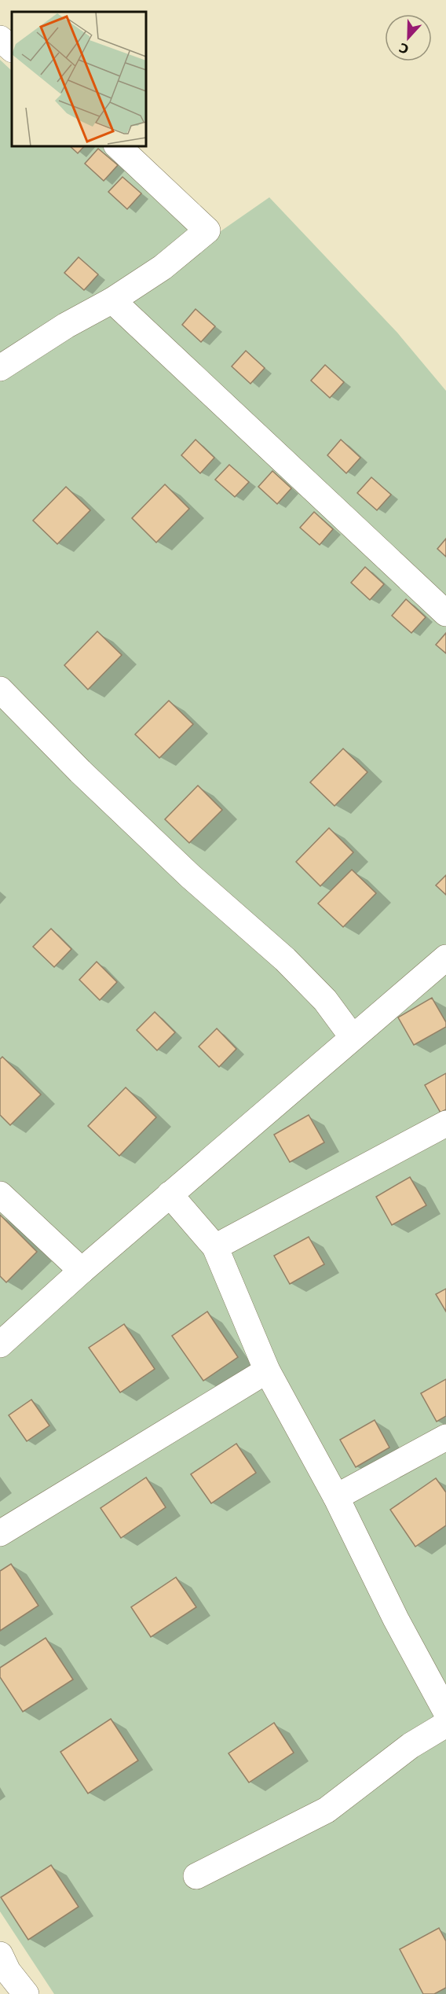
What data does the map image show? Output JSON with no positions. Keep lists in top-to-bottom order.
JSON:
{
  "north": "bottom"
}
